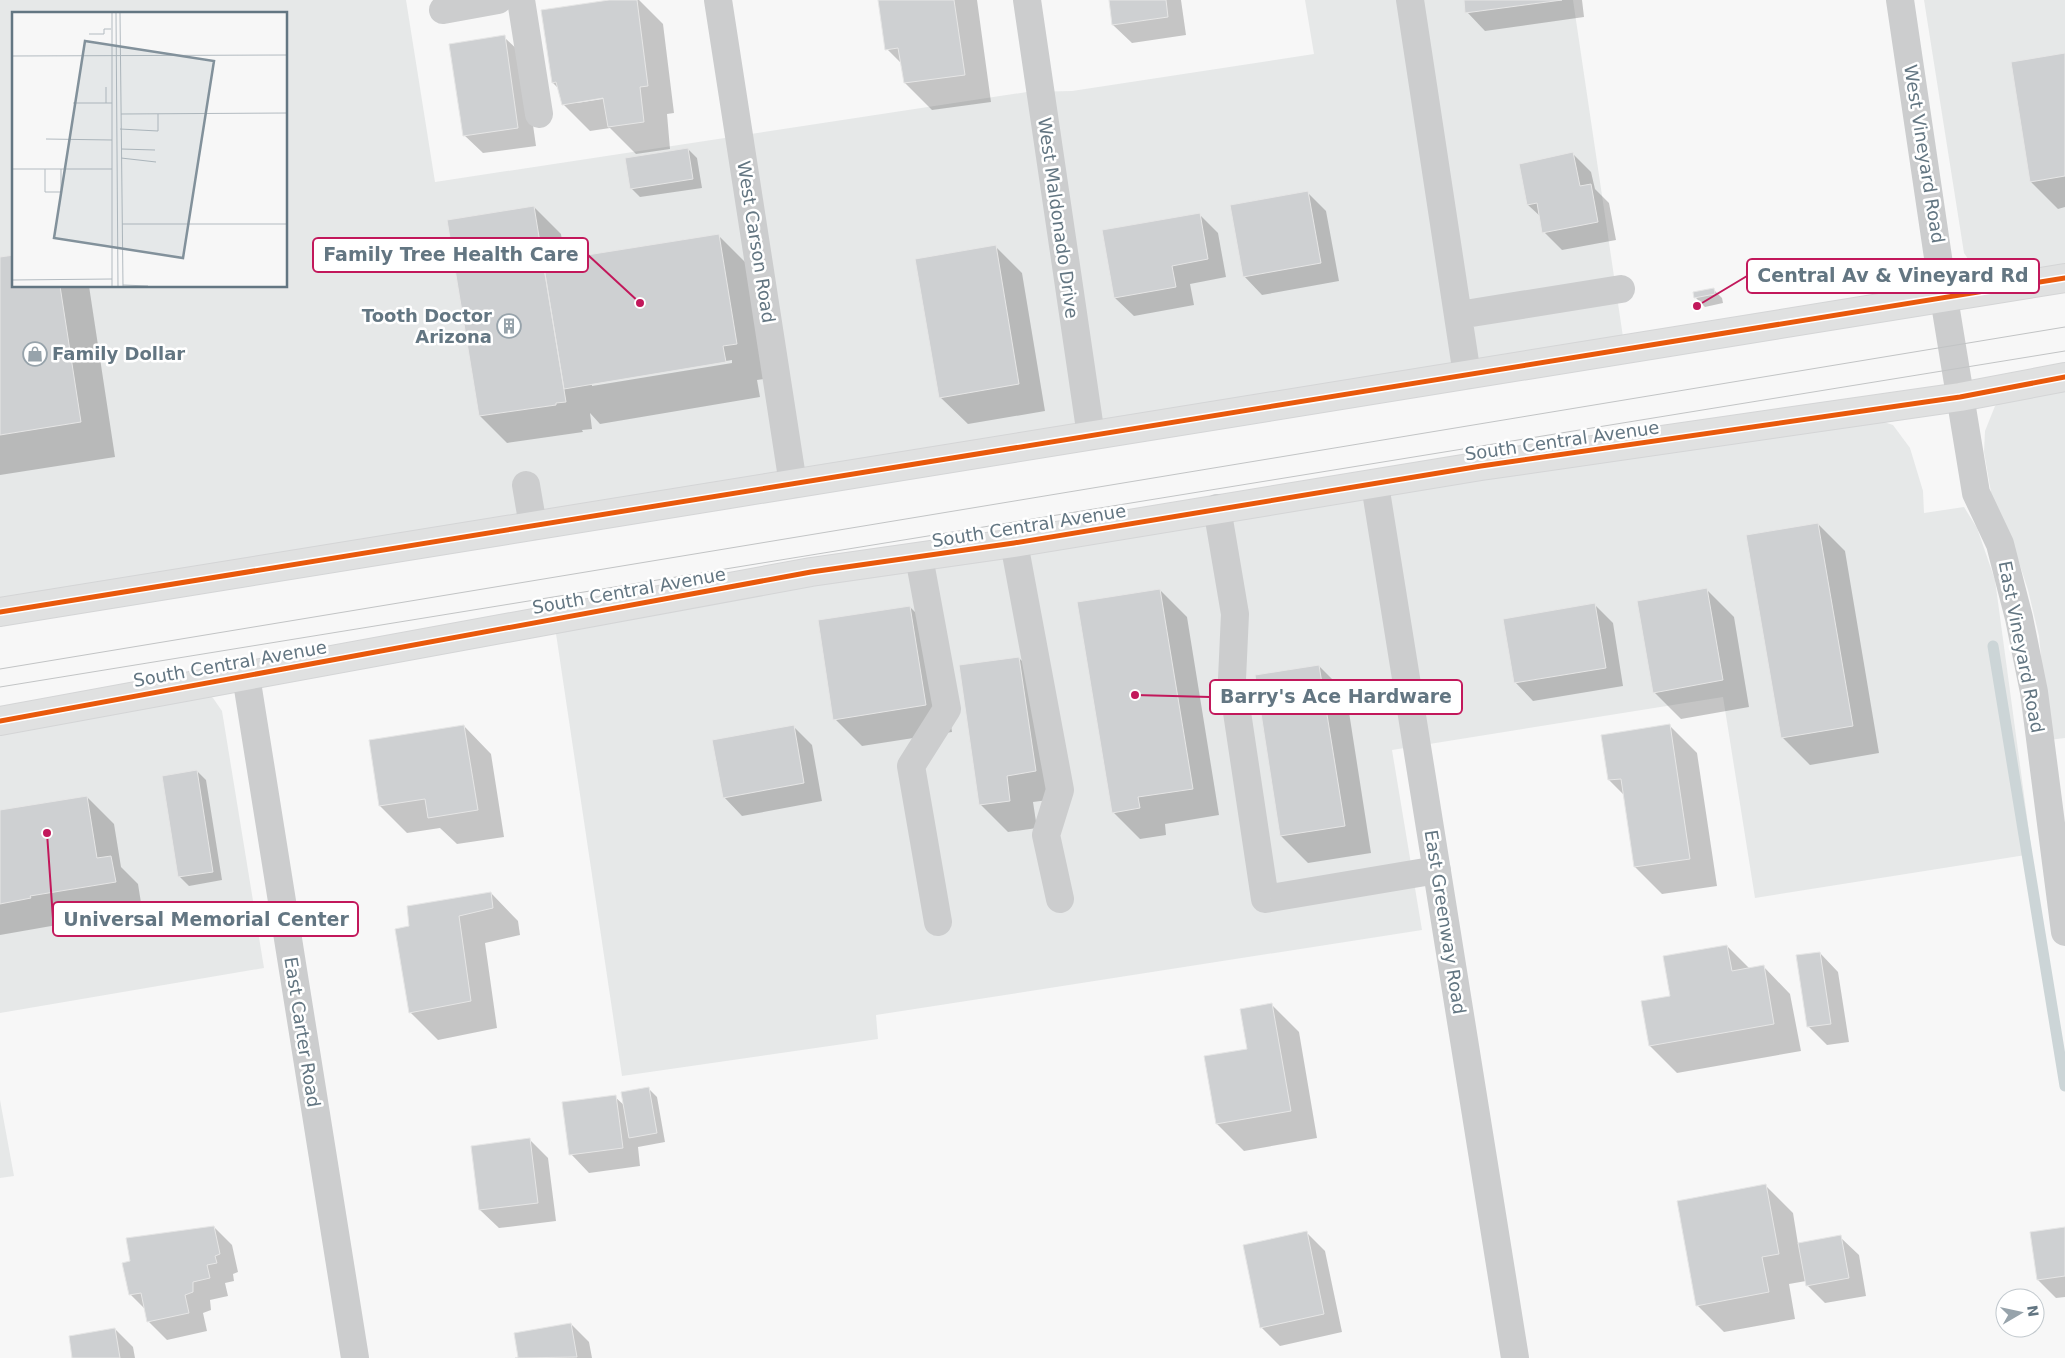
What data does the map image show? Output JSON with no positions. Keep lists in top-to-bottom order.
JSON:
{
  "streets": {
    "main road": ["South Central Avenue"],
    "street": [
      "West Vineyard Road",
      "West Maldonado Drive",
      "West Carson Road",
      "East Vineyard Road",
      "East Greenway Road",
      "East Carter Road"
    ]
  },
  "crossings": [
    ["West Vineyard Road", "South Central Avenue"],
    ["West Vineyard Road", "East Vineyard Road"],
    ["South Central Avenue", "East Vineyard Road"],
    ["South Central Avenue", "East Greenway Road"],
    ["South Central Avenue", "East Carter Road"]
  ],
  "places": {
    "other": [
      "Family Tree Health Care",
      "Central Av & Vineyard Rd",
      "Barry's Ace Hardware",
      "Universal Memorial Center"
    ],
    "building": ["Tooth Doctor Arizona"],
    "shop": ["Family Dollar"]
  },
  "north": "right"
}
